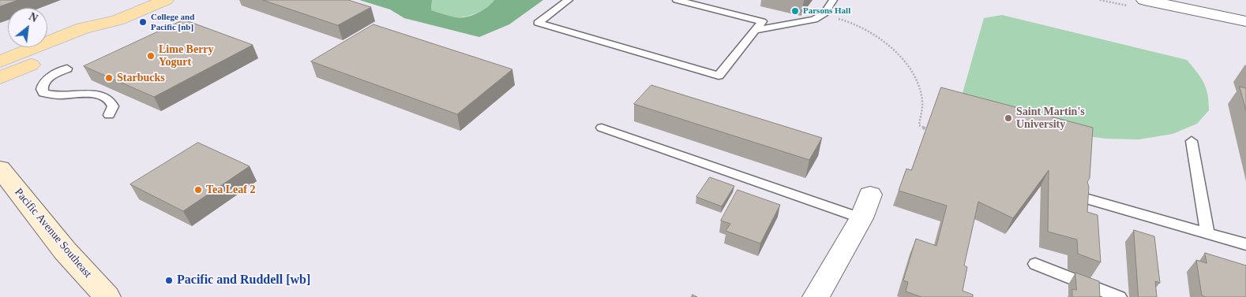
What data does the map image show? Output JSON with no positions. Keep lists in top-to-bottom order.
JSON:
{
  "streets": {
    "main road": ["Pacific Avenue Southeast"]
  },
  "places": [
    "Parsons Hall",
    "College and Pacific [nb]",
    "Lime Berry Yogurt",
    "Starbucks",
    "Saint Martin's University",
    "Tea Leaf 2",
    "Pacific and Ruddell [wb]"
  ],
  "north": "top right"
}
